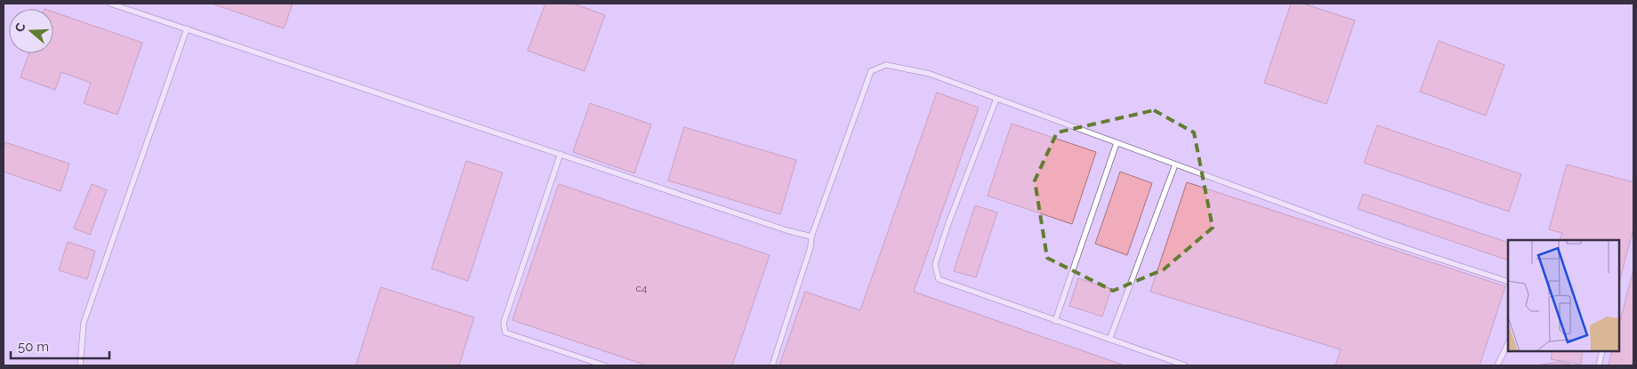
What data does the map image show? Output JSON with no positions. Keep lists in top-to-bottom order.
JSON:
{
  "house_numbers": ["с4"],
  "scale_bar": "50 m",
  "north": "left"
}
